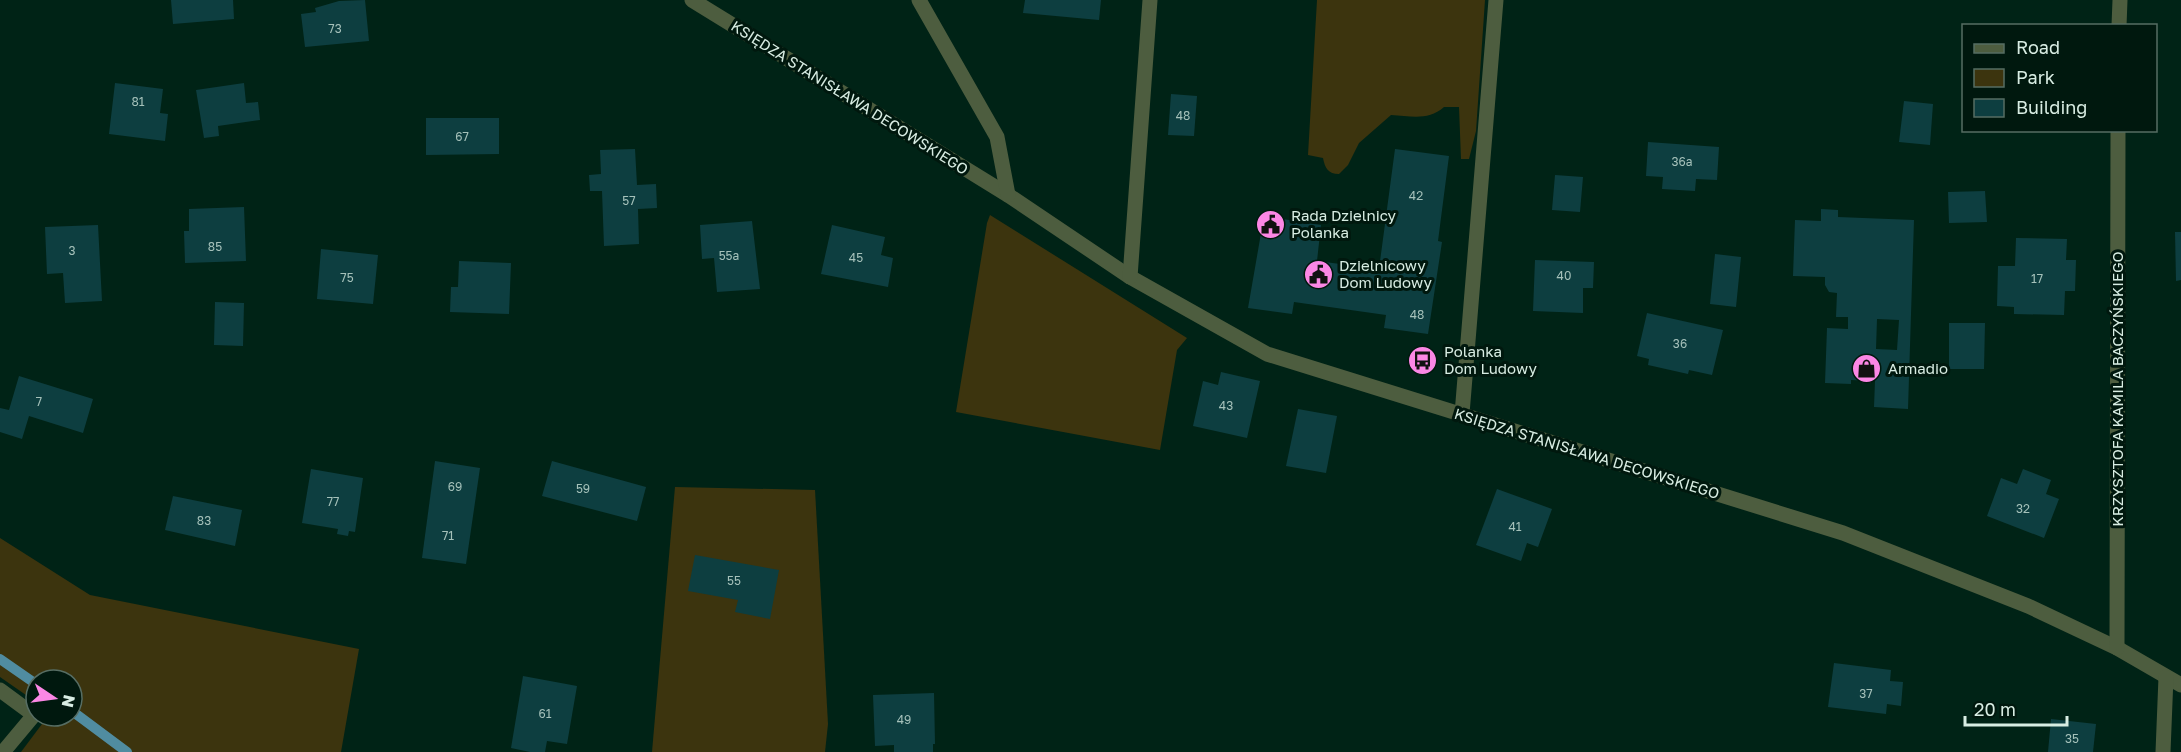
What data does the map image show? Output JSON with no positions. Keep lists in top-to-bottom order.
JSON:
{
  "streets": {
    "street": ["KSIĘDZA STANISŁAWA DECOWSKIEGO", "KRZYSZTOFA KAMILA BACZYŃSKIEGO"]
  },
  "crossings": [
    ["KSIĘDZA STANISŁAWA DECOWSKIEGO", "KRZYSZTOFA KAMILA BACZYŃSKIEGO"]
  ],
  "places": {
    "public building": ["Rada Dzielnicy Polanka", "Dzielnicowy Dom Ludowy"],
    "bus stop": ["Polanka Dom Ludowy"],
    "shop": ["Armadio"]
  },
  "house_numbers": [
    "73",
    "81",
    "48",
    "67",
    "36a",
    "42",
    "57",
    "85",
    "3",
    "55a",
    "45",
    "40",
    "75",
    "17",
    "48",
    "36",
    "7",
    "43",
    "69",
    "59",
    "77",
    "32",
    "83",
    "41",
    "71",
    "55",
    "37",
    "61",
    "49",
    "35"
  ],
  "legend": ["Road", "Park", "Building"],
  "scale_bar": "20 m",
  "north": "right"
}
